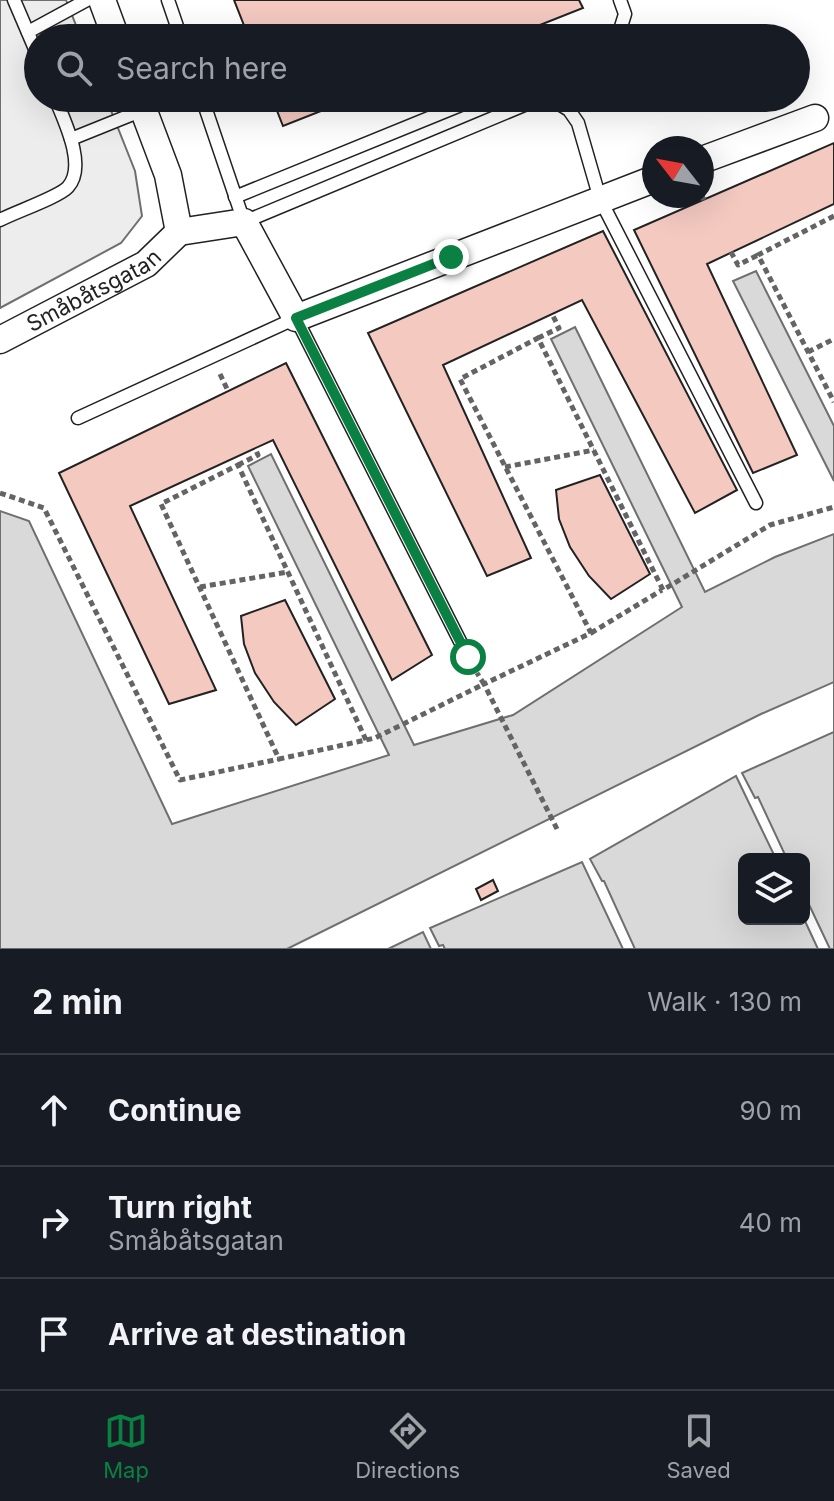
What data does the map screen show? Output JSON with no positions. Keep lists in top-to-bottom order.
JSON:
{
  "streets": {
    "street": ["Småbåtsgatan"]
  },
  "north": "top left",
  "page": {
    "search": "Search here",
    "heading": ["2 min", "Walk · 130 m"],
    "list": [
      ["Continue", "90 m"],
      ["Turn right", "Småbåtsgatan", "40 m"],
      "Arrive at destination"
    ],
    "nav": ["Map", "Directions", "Saved"]
  }
}
